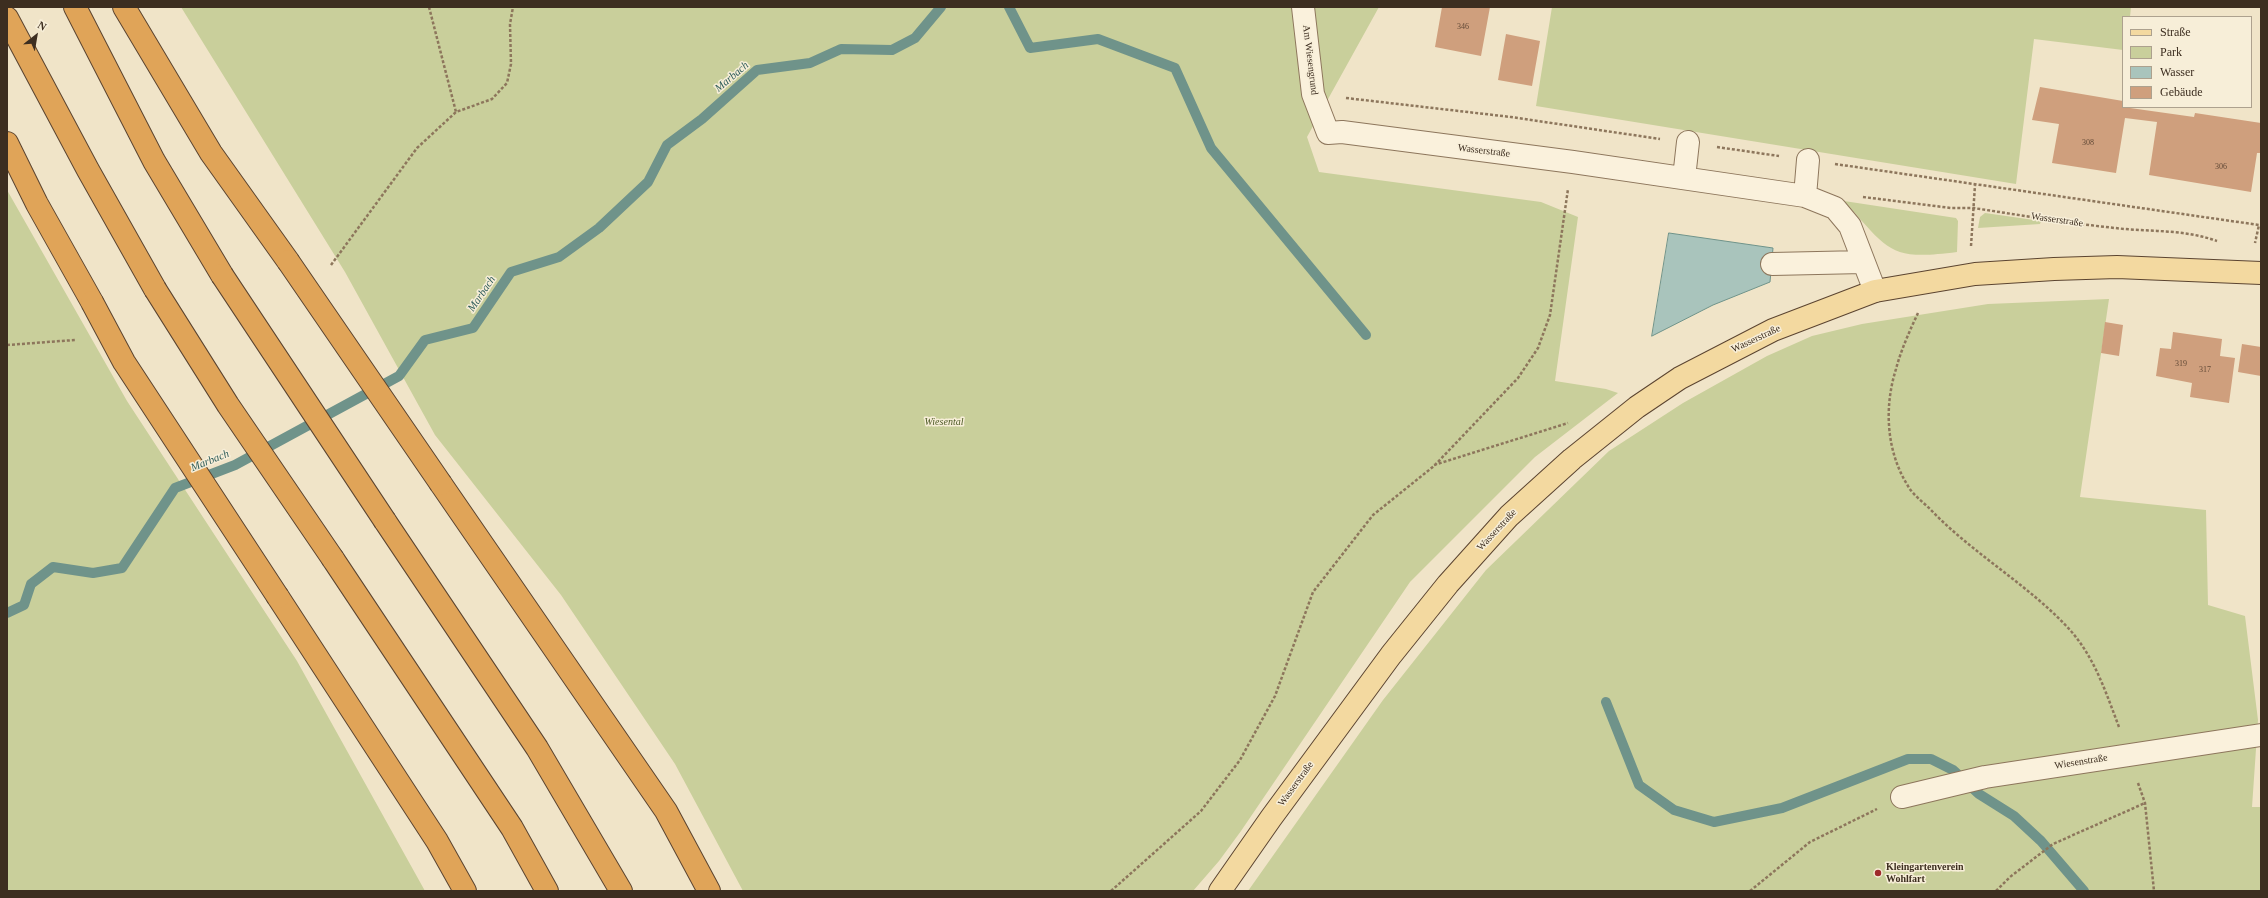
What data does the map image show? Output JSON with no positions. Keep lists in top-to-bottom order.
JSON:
{
  "streets": {
    "main road": ["Wasserstraße"],
    "street": ["Am Wiesengrund", "Wiesenstraße"]
  },
  "crossings": [
    ["Am Wiesengrund", "Wasserstraße"]
  ],
  "water": ["Marbach"],
  "parks": ["Wiesental"],
  "places": ["Kleingartenverein Wohlfart"],
  "house_numbers": [
    "346",
    "308",
    "306",
    "319",
    "317"
  ],
  "legend": [
    "Straße",
    "Park",
    "Wasser",
    "Gebäude"
  ],
  "north": "top right"
}
